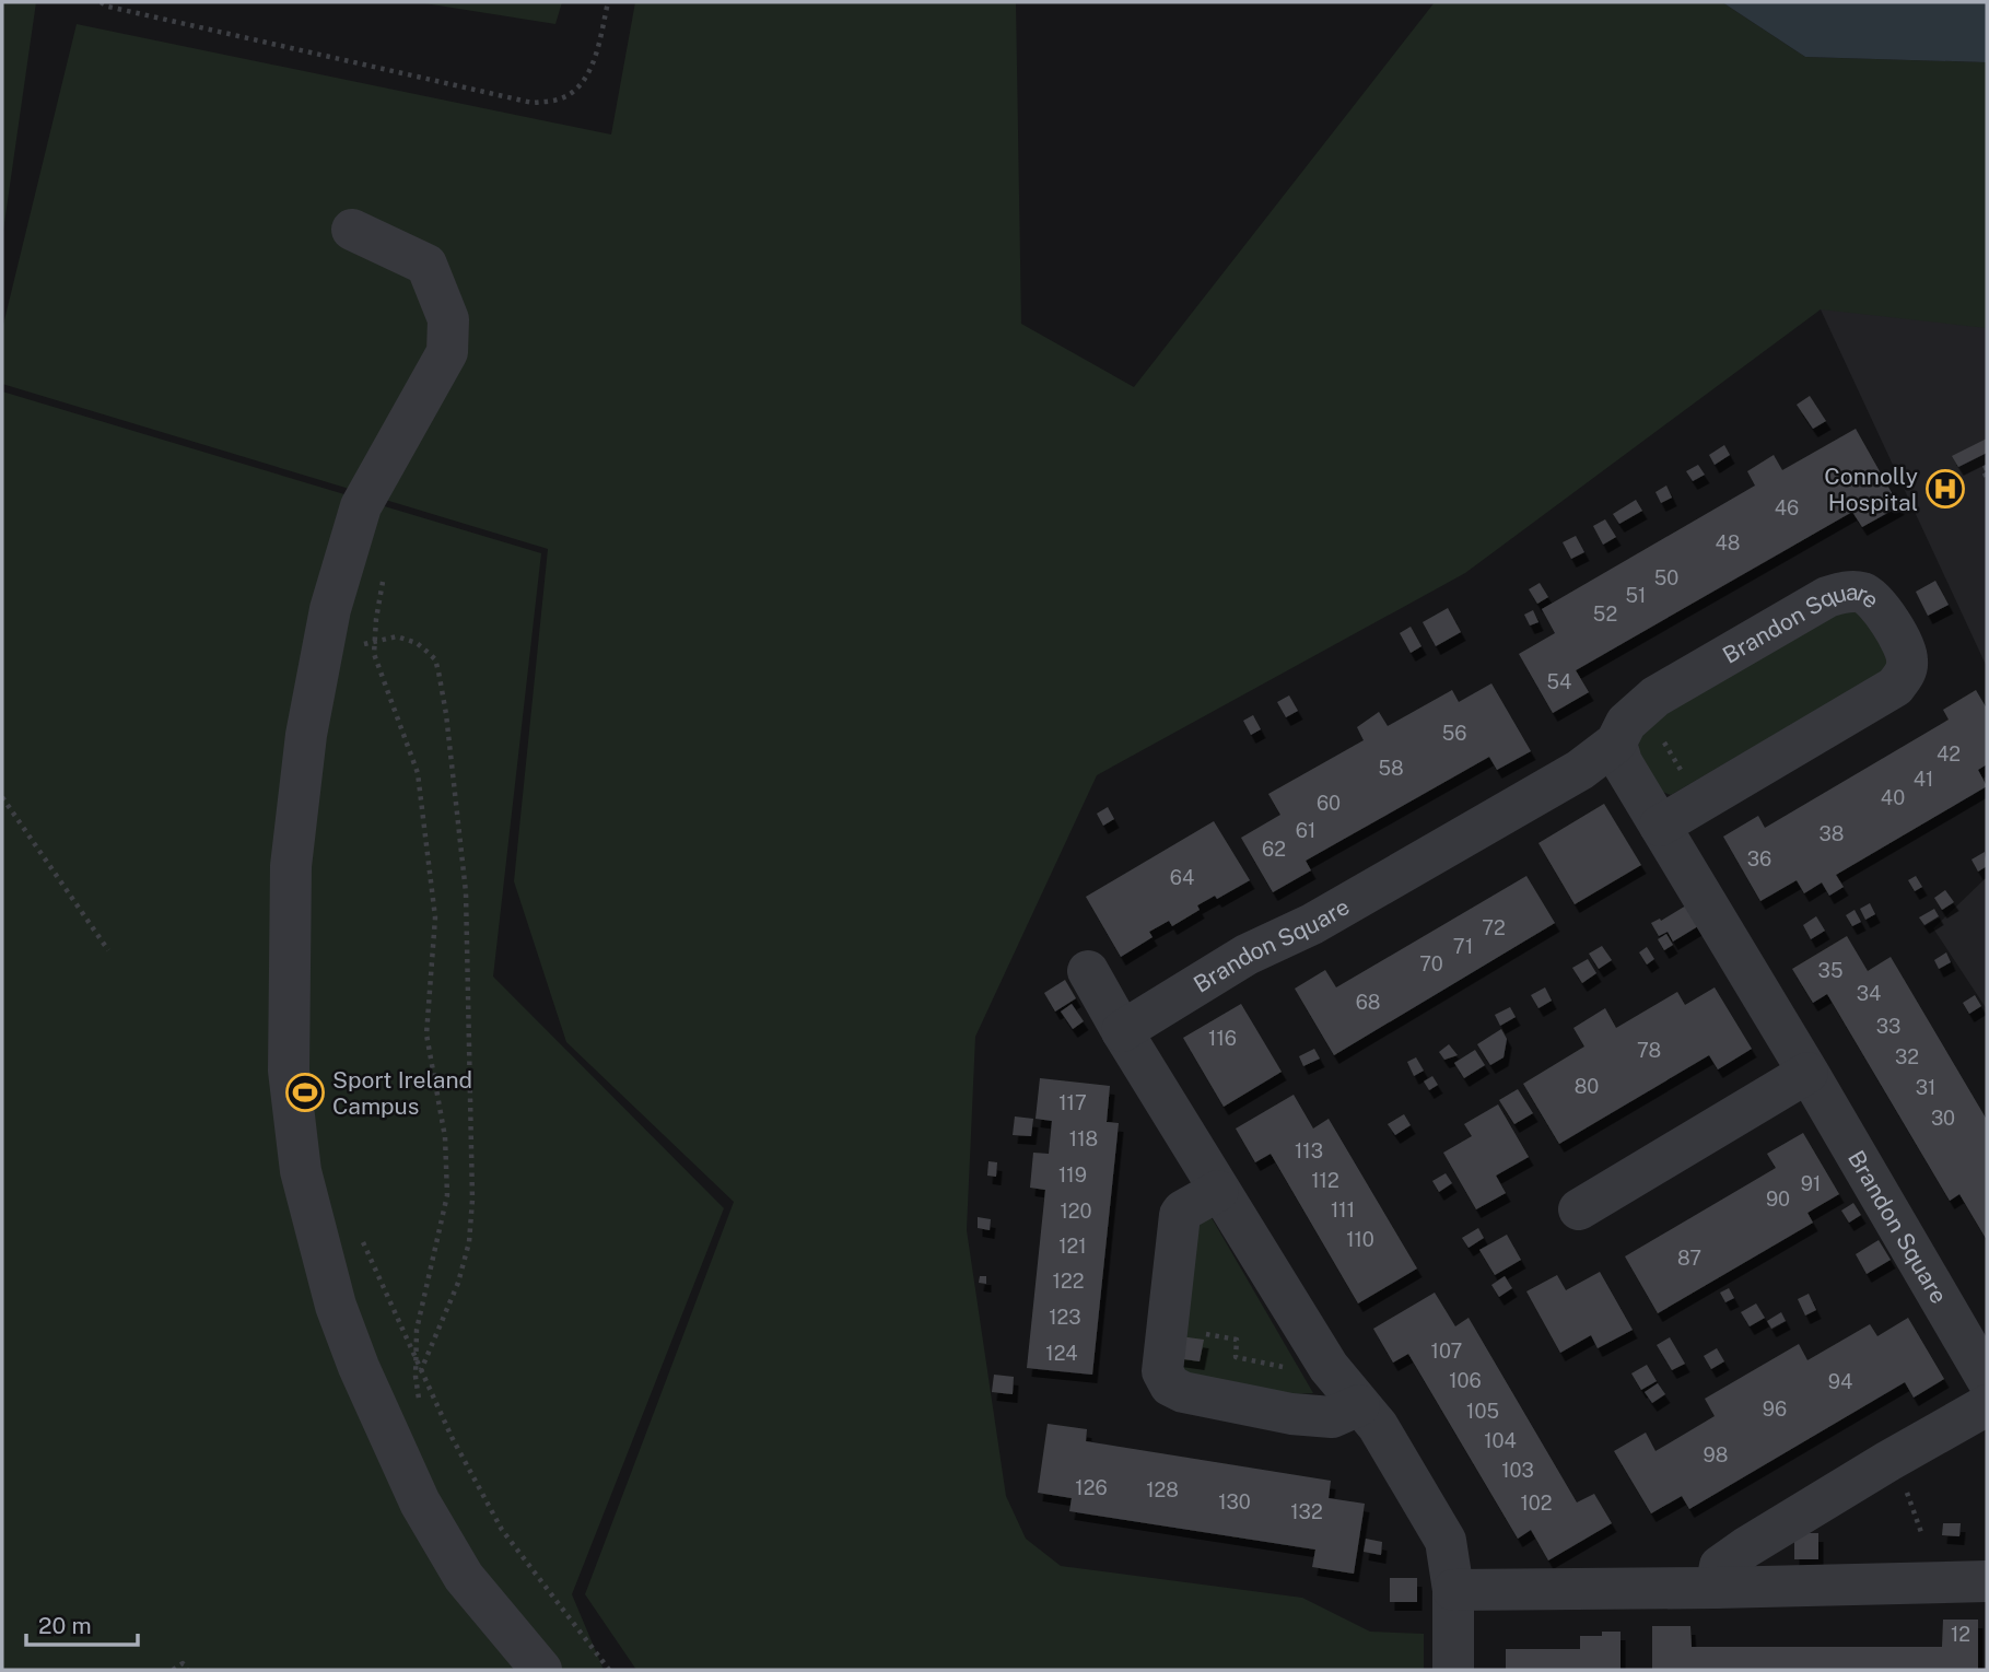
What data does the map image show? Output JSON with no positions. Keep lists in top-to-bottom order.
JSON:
{
  "streets": {
    "street": ["Brandon Square"]
  },
  "places": {
    "hospital": ["Connolly Hospital"],
    "sports": ["Sport Ireland Campus"]
  },
  "house_numbers": [
    "46",
    "48",
    "50",
    "51",
    "52",
    "54",
    "56",
    "42",
    "58",
    "41",
    "40",
    "60",
    "61",
    "38",
    "62",
    "36",
    "64",
    "72",
    "71",
    "70",
    "35",
    "34",
    "68",
    "33",
    "116",
    "78",
    "32",
    "80",
    "31",
    "117",
    "30",
    "118",
    "113",
    "119",
    "112",
    "91",
    "90",
    "111",
    "120",
    "110",
    "121",
    "87",
    "122",
    "123",
    "107",
    "124",
    "106",
    "94",
    "96",
    "105",
    "104",
    "98",
    "103",
    "126",
    "128",
    "130",
    "102",
    "132",
    "12"
  ],
  "scale_bar": "20 m"
}
